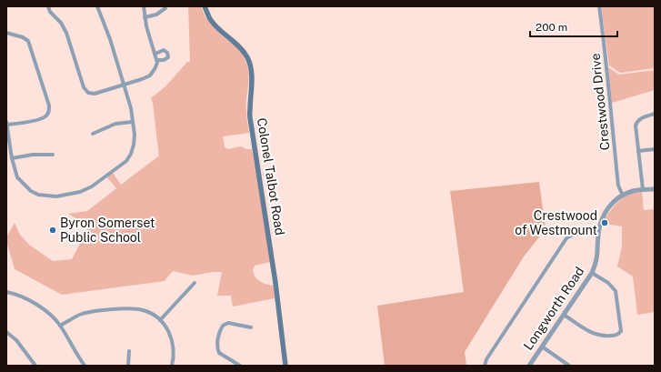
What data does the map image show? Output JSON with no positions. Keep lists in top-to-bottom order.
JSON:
{
  "streets": {
    "main road": ["Colonel Talbot Road"],
    "street": ["Crestwood Drive", "Longworth Road"]
  },
  "crossings": [
    ["Crestwood Drive", "Longworth Road"]
  ],
  "places": ["Crestwood of Westmount", "Byron Somerset Public School"],
  "scale_bar": "200 m"
}
